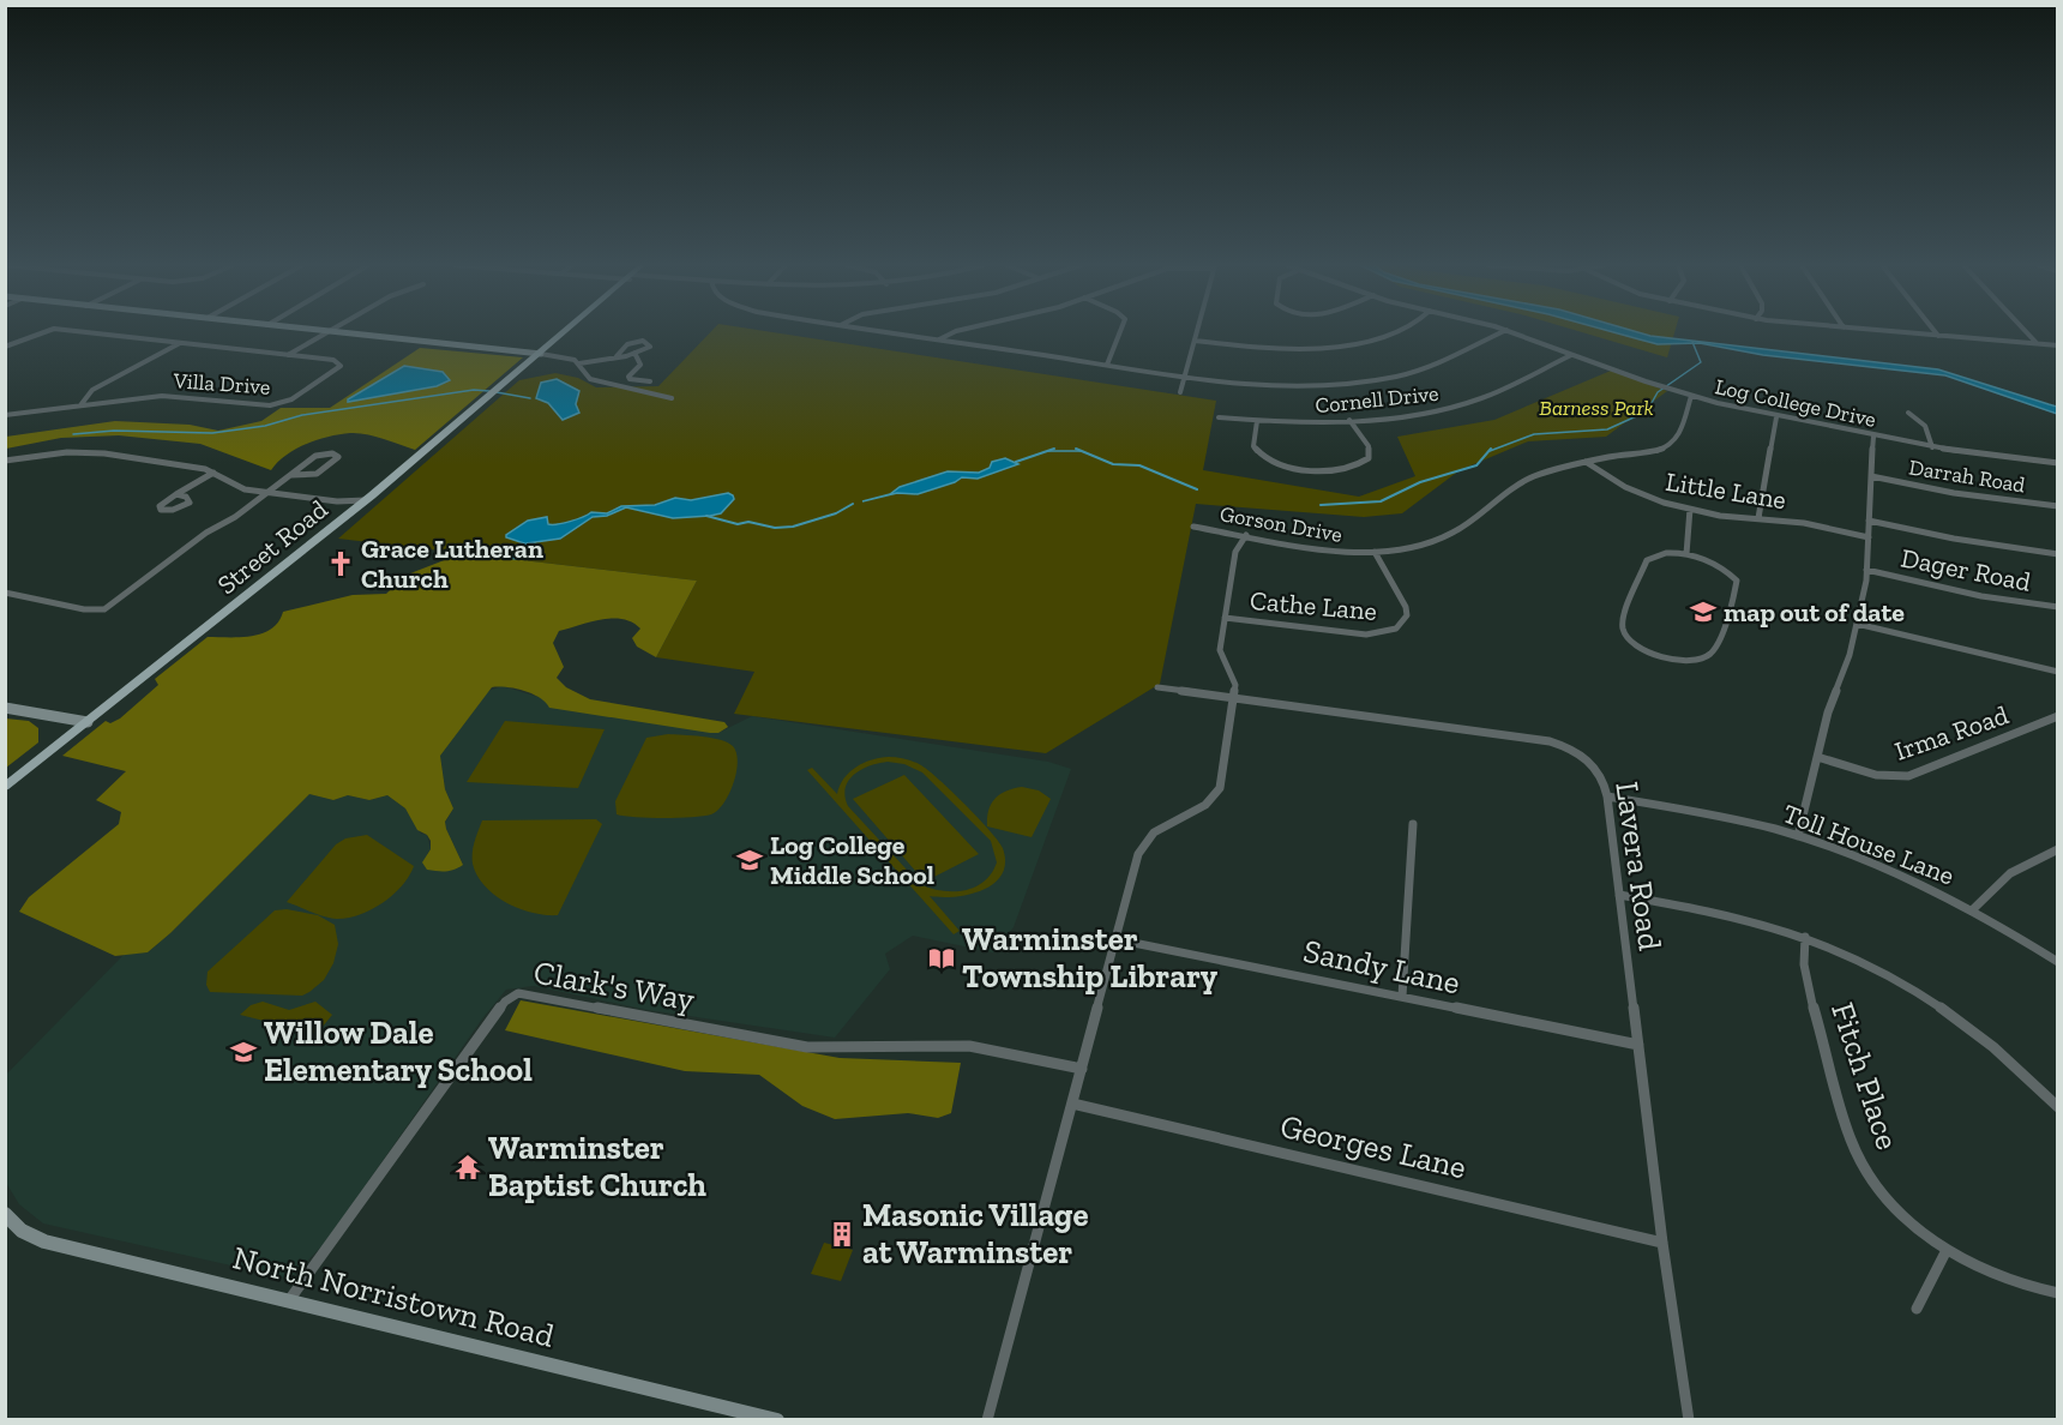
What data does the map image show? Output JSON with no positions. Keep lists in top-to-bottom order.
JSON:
{
  "streets": {
    "main road": ["Street Road"],
    "street": [
      "Villa Drive",
      "Cornell Drive",
      "Log College Drive",
      "Darrah Road",
      "Little Lane",
      "Gorson Drive",
      "Dager Road",
      "Cathe Lane",
      "Irma Road",
      "Toll House Lane",
      "Lavera Road",
      "Sandy Lane",
      "Clark's Way",
      "Fitch Place",
      "Georges Lane",
      "North Norristown Road"
    ]
  },
  "crossings": [
    ["Cornell Drive", "Log College Drive"],
    ["Log College Drive", "Gorson Drive"],
    ["Little Lane", "Gorson Drive"],
    ["Gorson Drive", "Cathe Lane"],
    ["Toll House Lane", "Lavera Road"],
    ["Lavera Road", "Sandy Lane"],
    ["Lavera Road", "Georges Lane"],
    ["Clark's Way", "North Norristown Road"]
  ],
  "parks": ["Barness Park"],
  "places": {
    "church": ["Grace Lutheran Church"],
    "school or university": ["map out of date", "Log College Middle School", "Willow Dale Elementary School"],
    "library": ["Warminster Township Library"],
    "temple": ["Warminster Baptist Church"],
    "building": ["Masonic Village at Warminster"]
  }
}
